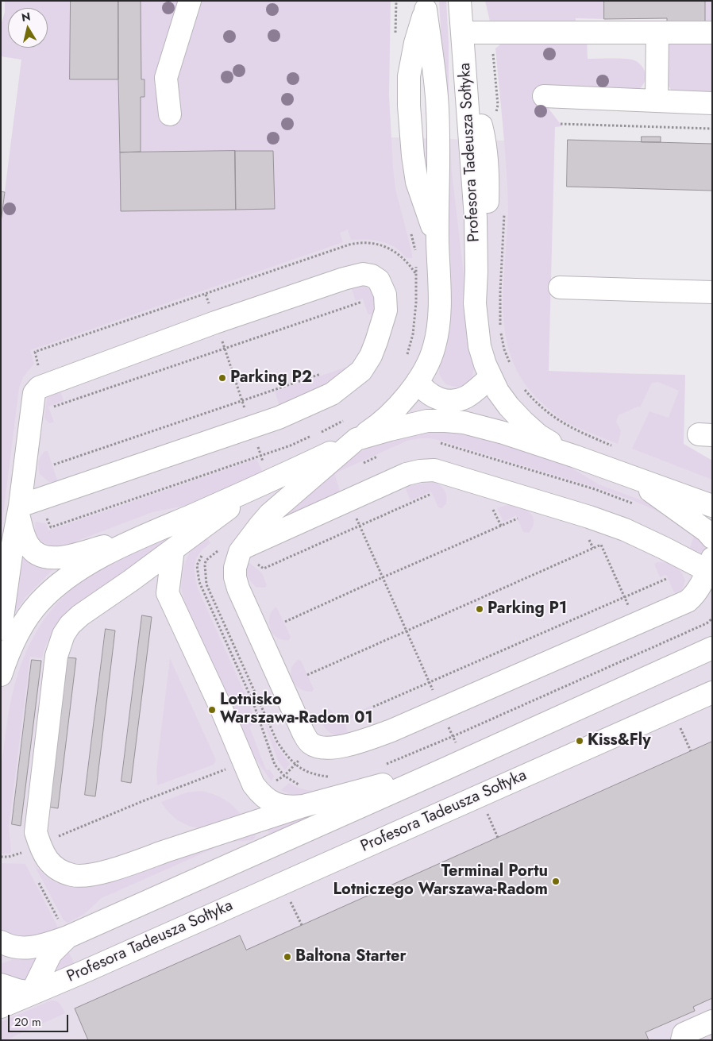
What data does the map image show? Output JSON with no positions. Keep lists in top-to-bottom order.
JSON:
{
  "streets": {
    "street": ["Profesora Tadeusza Sołtyka"]
  },
  "places": [
    "Parking P2",
    "Parking P1",
    "Lotnisko Warszawa-Radom 01",
    "Kiss&Fly",
    "Terminal Portu Lotniczego Warszawa-Radom",
    "Baltona Starter"
  ],
  "scale_bar": "20 m",
  "north": "top"
}
